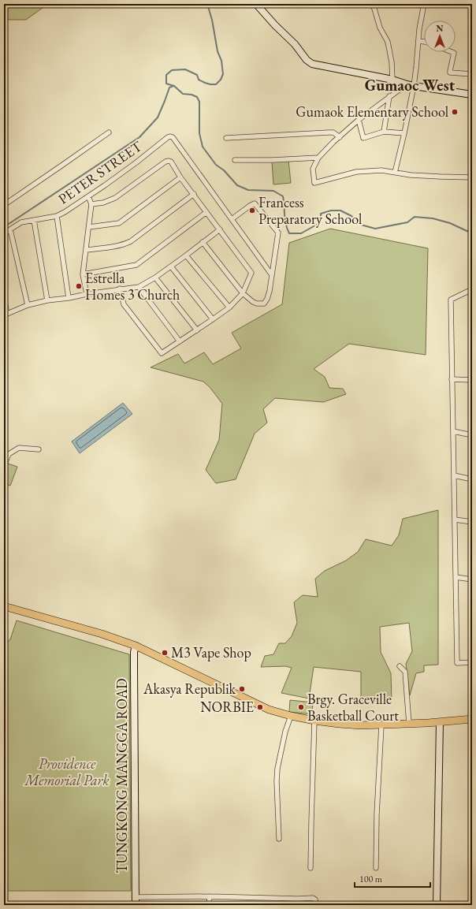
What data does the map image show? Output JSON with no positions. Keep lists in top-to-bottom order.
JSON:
{
  "streets": {
    "street": ["PETER STREET", "TUNGKONG MANGGA ROAD"]
  },
  "districts": ["Gumaoc West"],
  "parks": ["Providence Memorial Park"],
  "places": [
    "Gumaok Elementary School",
    "Francess Preparatory School",
    "Estrella Homes 3 Church",
    "M3 Vape Shop",
    "Akasya Republik",
    "NORBIE",
    "Brgy. Graceville Basketball Court"
  ],
  "scale_bar": "100 m",
  "north": "top"
}
